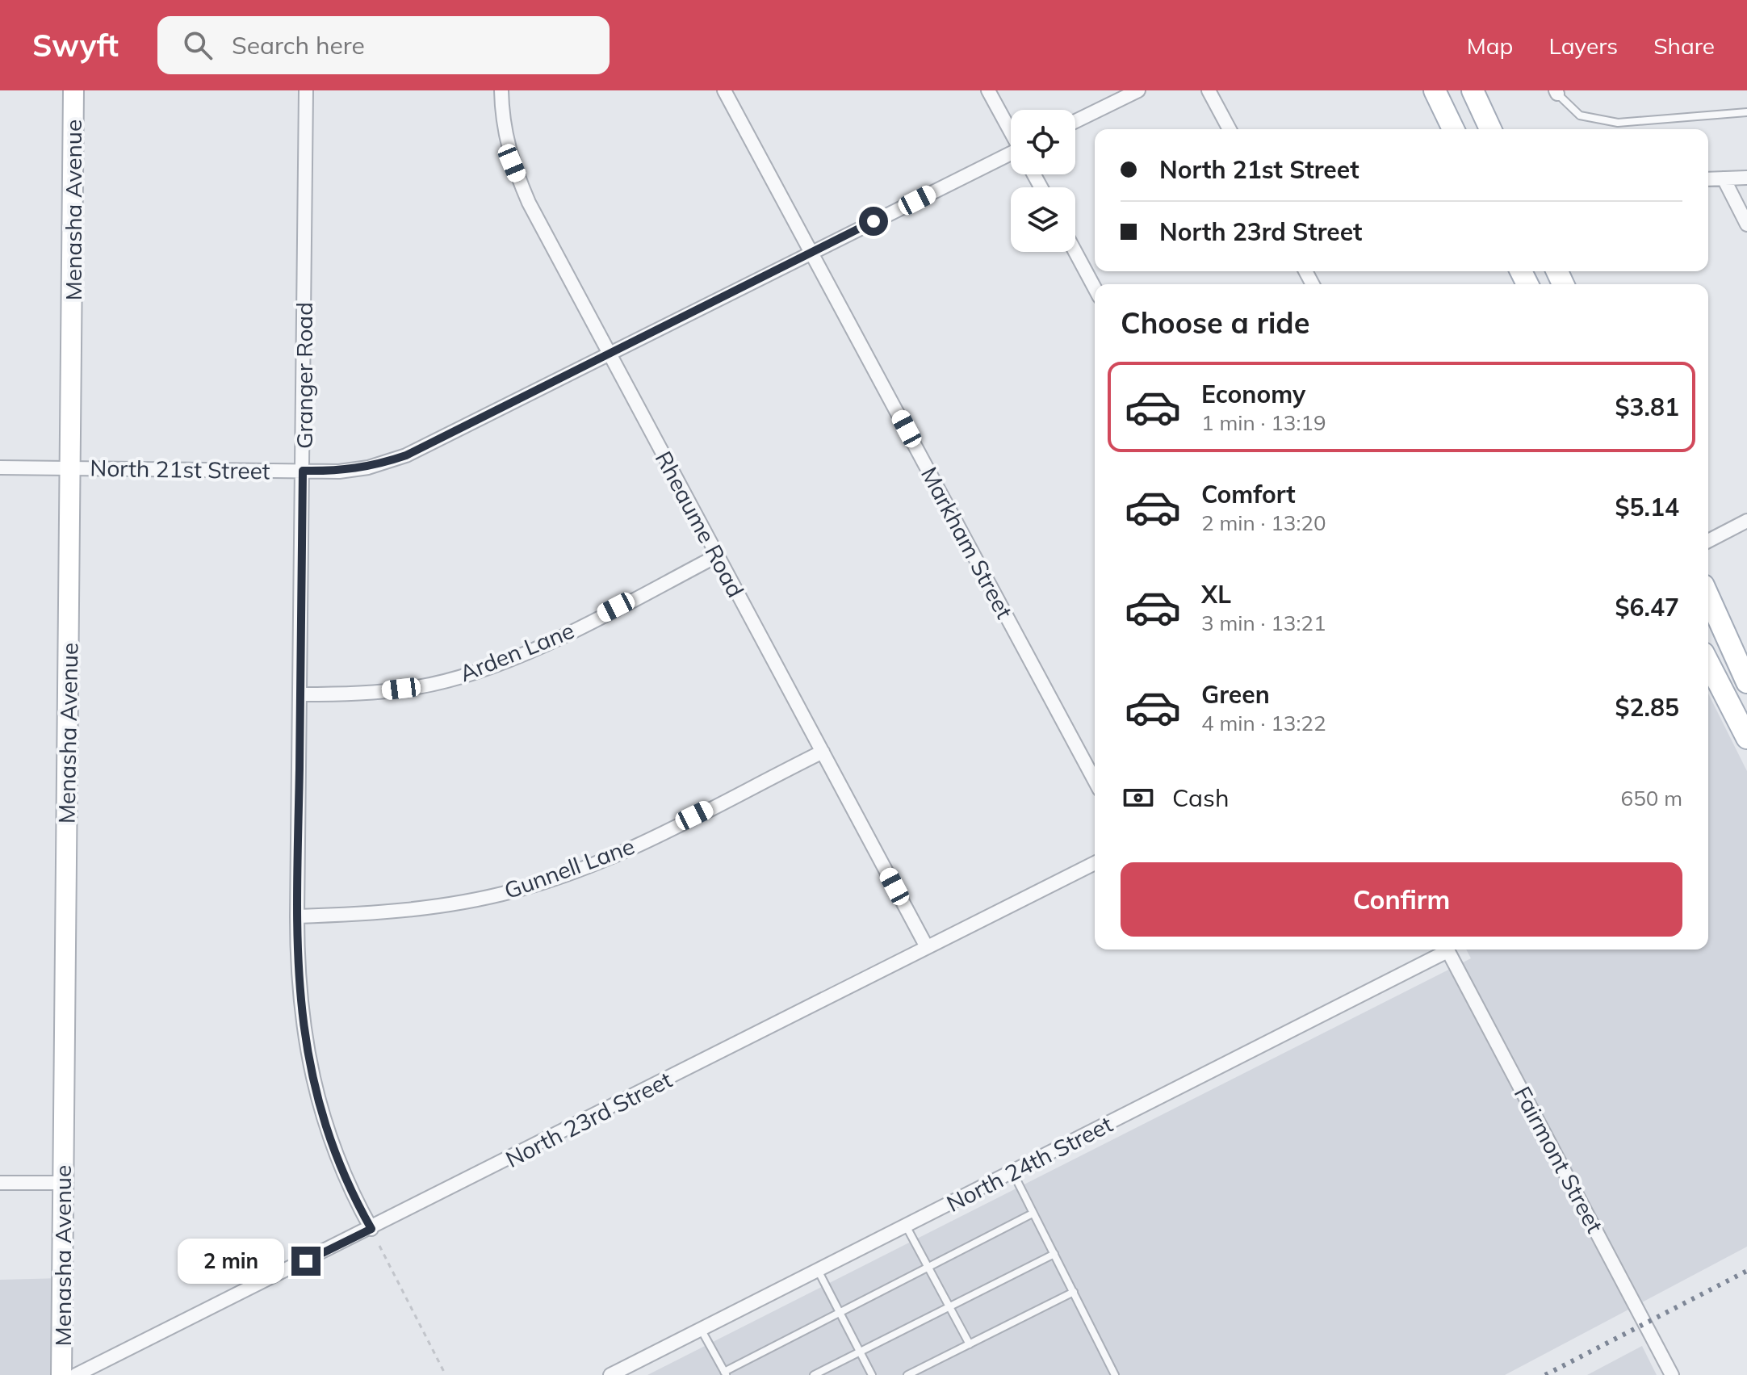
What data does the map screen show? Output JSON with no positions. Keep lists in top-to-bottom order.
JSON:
{
  "streets": {
    "street": [
      "Menasha Avenue",
      "Granger Road",
      "North 21st Street",
      "Rheaume Road",
      "Markham Street",
      "Arden Lane",
      "Gunnell Lane",
      "North 23rd Street",
      "Fairmont Street",
      "North 24th Street"
    ]
  },
  "crossings": [
    ["Menasha Avenue", "North 21st Street"],
    ["Granger Road", "North 21st Street"],
    ["Granger Road", "Arden Lane"],
    ["Granger Road", "Gunnell Lane"],
    ["Granger Road", "North 23rd Street"],
    ["North 21st Street", "Rheaume Road"],
    ["North 21st Street", "Markham Street"],
    ["Rheaume Road", "Arden Lane"],
    ["Rheaume Road", "Gunnell Lane"],
    ["Rheaume Road", "North 23rd Street"]
  ],
  "page": {
    "header": "Swyft",
    "search": "Search here",
    "nav": ["Map", "Layers", "Share"],
    "banner": ["North 21st Street", "North 23rd Street"],
    "heading": "Choose a ride",
    "list": [
      {
        "name": "Economy",
        "note": "1 min · 13:19",
        "value": "$3.81"
      },
      {
        "name": "Comfort",
        "note": "2 min · 13:20",
        "value": "$5.14"
      },
      {
        "name": "XL",
        "note": "3 min · 13:21",
        "value": "$6.47"
      },
      {
        "name": "Green",
        "note": "4 min · 13:22",
        "value": "$2.85"
      }
    ],
    "pay": ["Cash", "650 m"],
    "buttons": "Confirm",
    "bubble": "2 min"
  }
}
